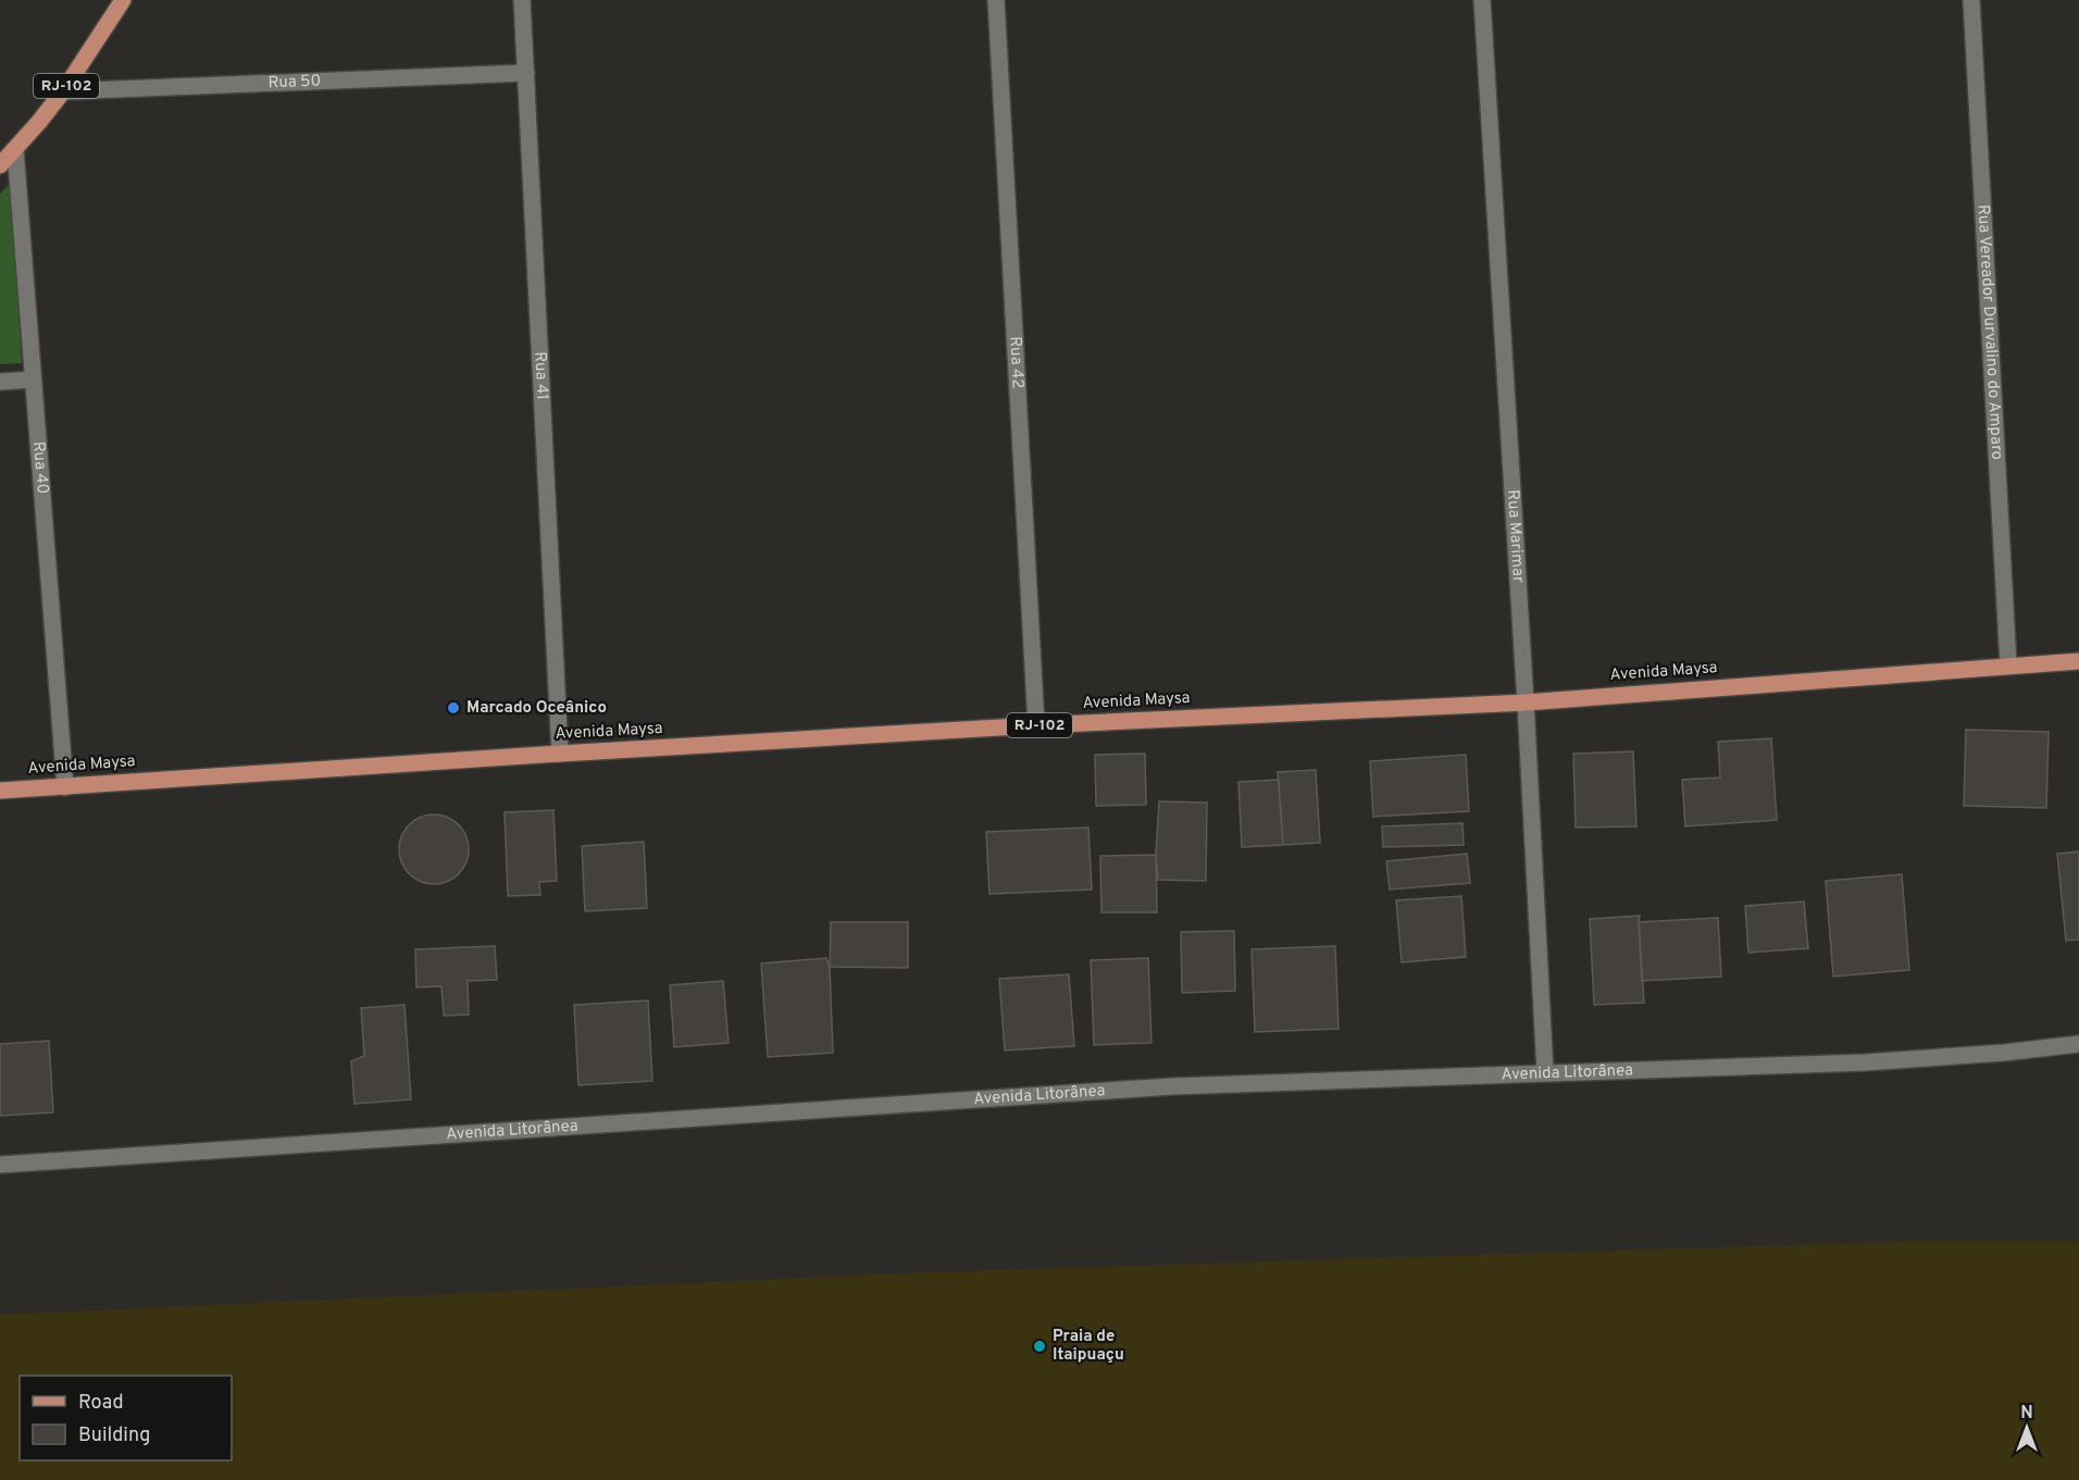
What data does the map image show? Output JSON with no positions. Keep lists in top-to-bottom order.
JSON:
{
  "streets": {
    "main road": ["RJ-102", "Avenida Maysa"],
    "street": [
      "Rua 50",
      "Rua Vereador Durvalino do Amparo",
      "Rua 42",
      "Rua 41",
      "Rua 40",
      "Rua Marimar",
      "Avenida Litorânea"
    ]
  },
  "crossings": [
    ["Rua 50", "RJ-102"],
    ["Rua 50", "Rua 41"],
    ["RJ-102", "Rua 40"],
    ["Rua Vereador Durvalino do Amparo", "Avenida Maysa"],
    ["Rua 42", "Avenida Maysa"],
    ["Rua 41", "Avenida Maysa"],
    ["Rua 40", "Avenida Maysa"],
    ["Rua Marimar", "Avenida Maysa"],
    ["Rua Marimar", "Avenida Litorânea"]
  ],
  "places": ["Marcado Oceânico", "Praia de Itaipuaçu"],
  "legend": ["Road", "Building"],
  "north": "top"
}
